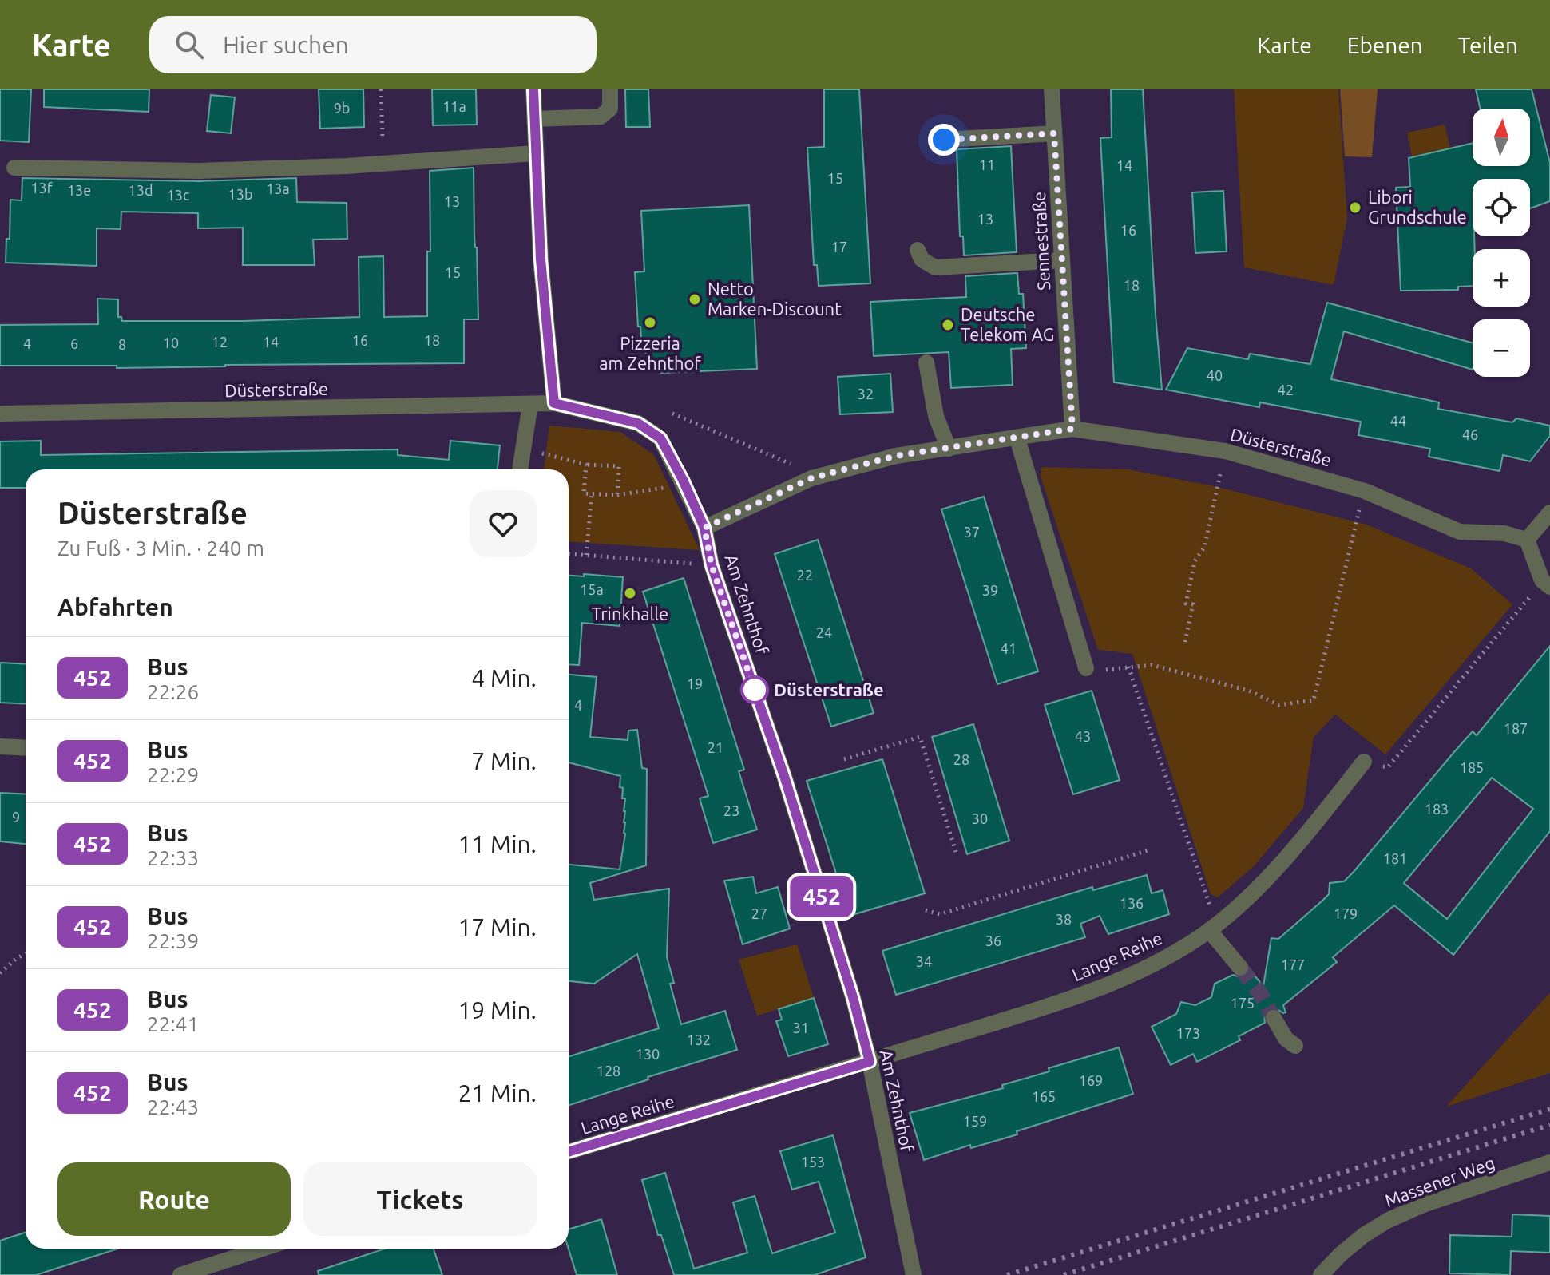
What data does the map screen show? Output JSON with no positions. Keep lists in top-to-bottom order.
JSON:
{
  "streets": {
    "street": [
      "Sennestraße",
      "Düsterstraße",
      "Am Zehnthof",
      "Lange Reihe",
      "Massener Weg"
    ]
  },
  "crossings": [
    ["Sennestraße", "Düsterstraße"],
    ["Düsterstraße", "Am Zehnthof"],
    ["Am Zehnthof", "Lange Reihe"]
  ],
  "places": [
    "Libori Grundschule",
    "Netto Marken-Discount",
    "Pizzeria am Zehnthof",
    "Deutsche Telekom AG",
    "Trinkhalle",
    "Düsterstraße"
  ],
  "lines": ["bus line 452"],
  "house_numbers": [
    "11a",
    "9b",
    "11",
    "14",
    "15",
    "13f",
    "13a",
    "13e",
    "13d",
    "13b",
    "13c",
    "13",
    "13",
    "16",
    "17",
    "15",
    "18",
    "16",
    "18",
    "12",
    "14",
    "10",
    "4",
    "6",
    "8",
    "40",
    "42",
    "32",
    "44",
    "46",
    "37",
    "22",
    "15a",
    "39",
    "24",
    "41",
    "19",
    "4",
    "187",
    "43",
    "21",
    "28",
    "185",
    "183",
    "23",
    "9",
    "30",
    "181",
    "136",
    "27",
    "179",
    "38",
    "36",
    "34",
    "177",
    "175",
    "31",
    "173",
    "132",
    "130",
    "128",
    "169",
    "165",
    "159",
    "153"
  ],
  "north": "top",
  "page": {
    "header": "Karte",
    "search": "Hier suchen",
    "nav": ["Karte", "Ebenen", "Teilen"],
    "on_map": "452",
    "map_buttons": ["+", "−"],
    "heading": [
      ["Düsterstraße", "Zu Fuß · 3 Min. · 240 m"],
      "Abfahrten"
    ],
    "list": [
      {
        "mark": "452",
        "name": "Bus",
        "note": "22:26",
        "value": "4 Min."
      },
      {
        "mark": "452",
        "name": "Bus",
        "note": "22:29",
        "value": "7 Min."
      },
      {
        "mark": "452",
        "name": "Bus",
        "note": "22:33",
        "value": "11 Min."
      },
      {
        "mark": "452",
        "name": "Bus",
        "note": "22:39",
        "value": "17 Min."
      },
      {
        "mark": "452",
        "name": "Bus",
        "note": "22:41",
        "value": "19 Min."
      },
      {
        "mark": "452",
        "name": "Bus",
        "note": "22:43",
        "value": "21 Min."
      }
    ],
    "buttons": ["Route", "Tickets"]
  }
}
